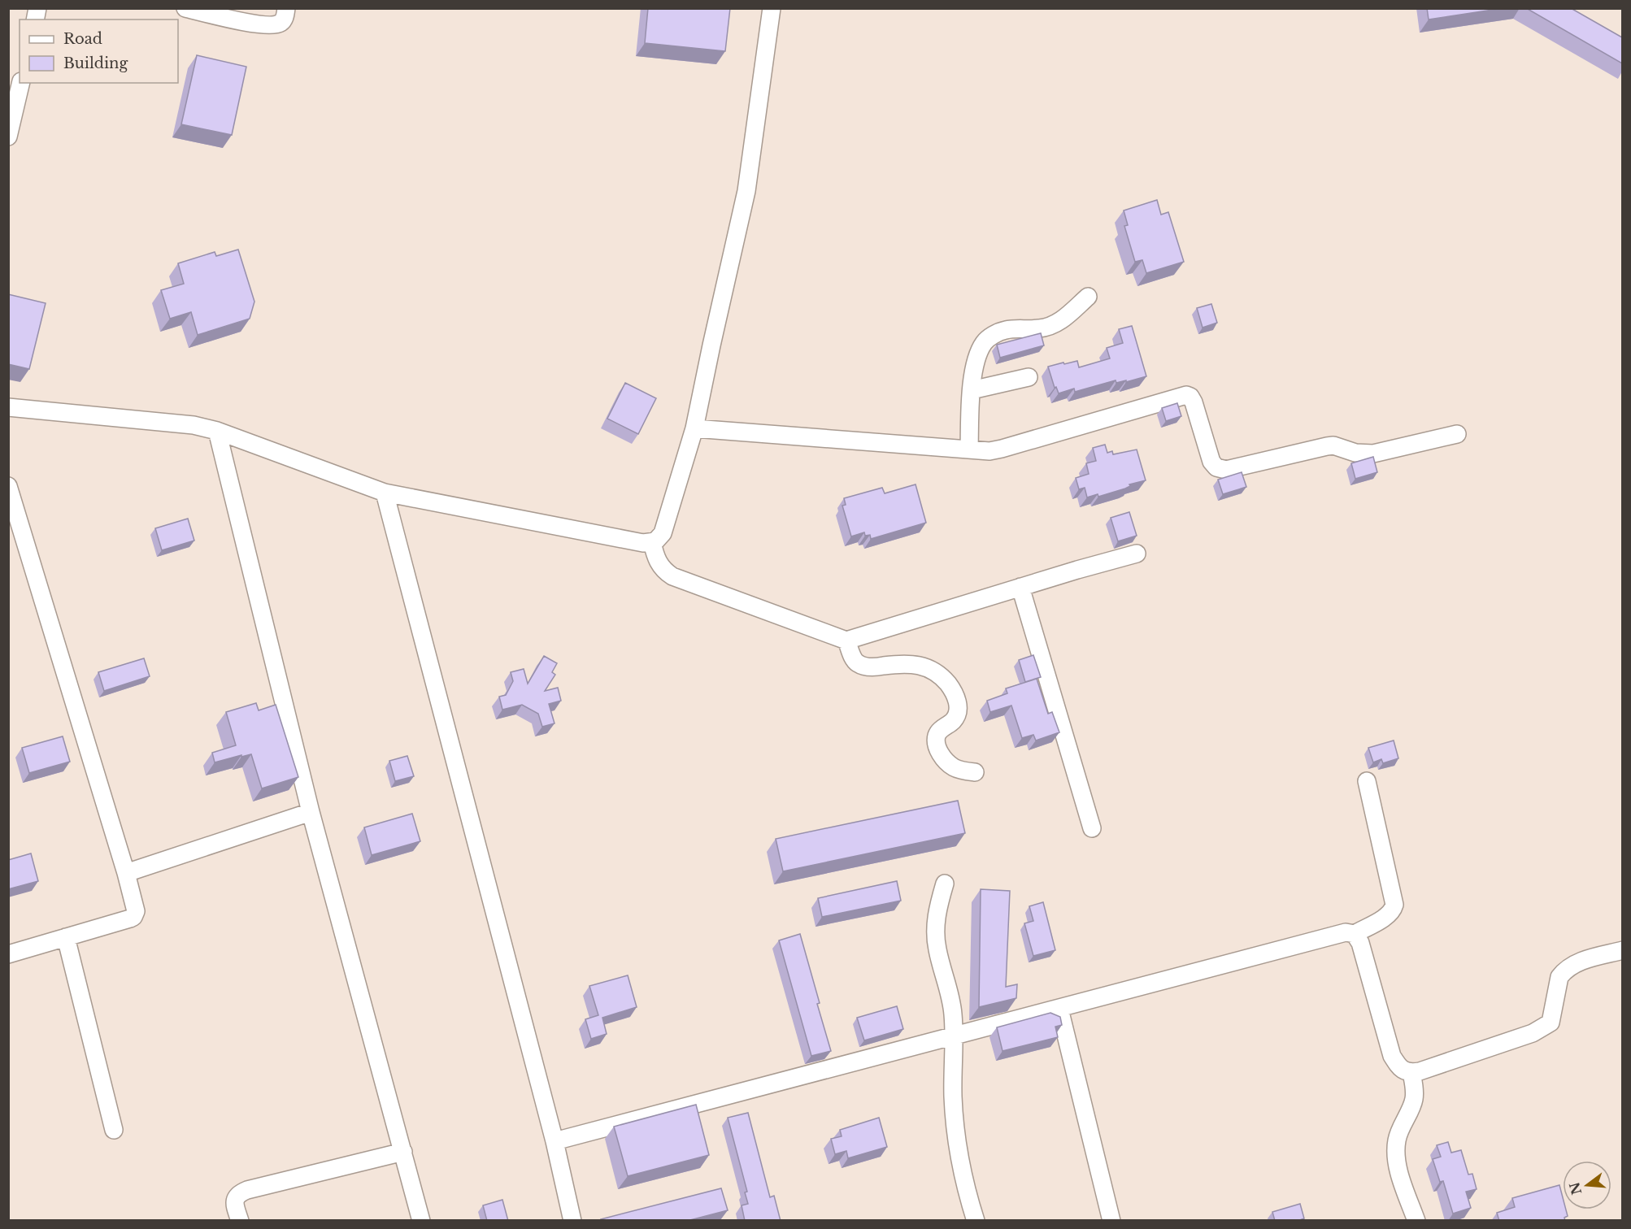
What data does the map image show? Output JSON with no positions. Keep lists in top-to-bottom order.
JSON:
{
  "legend": ["Road", "Building"],
  "north": "left"
}
